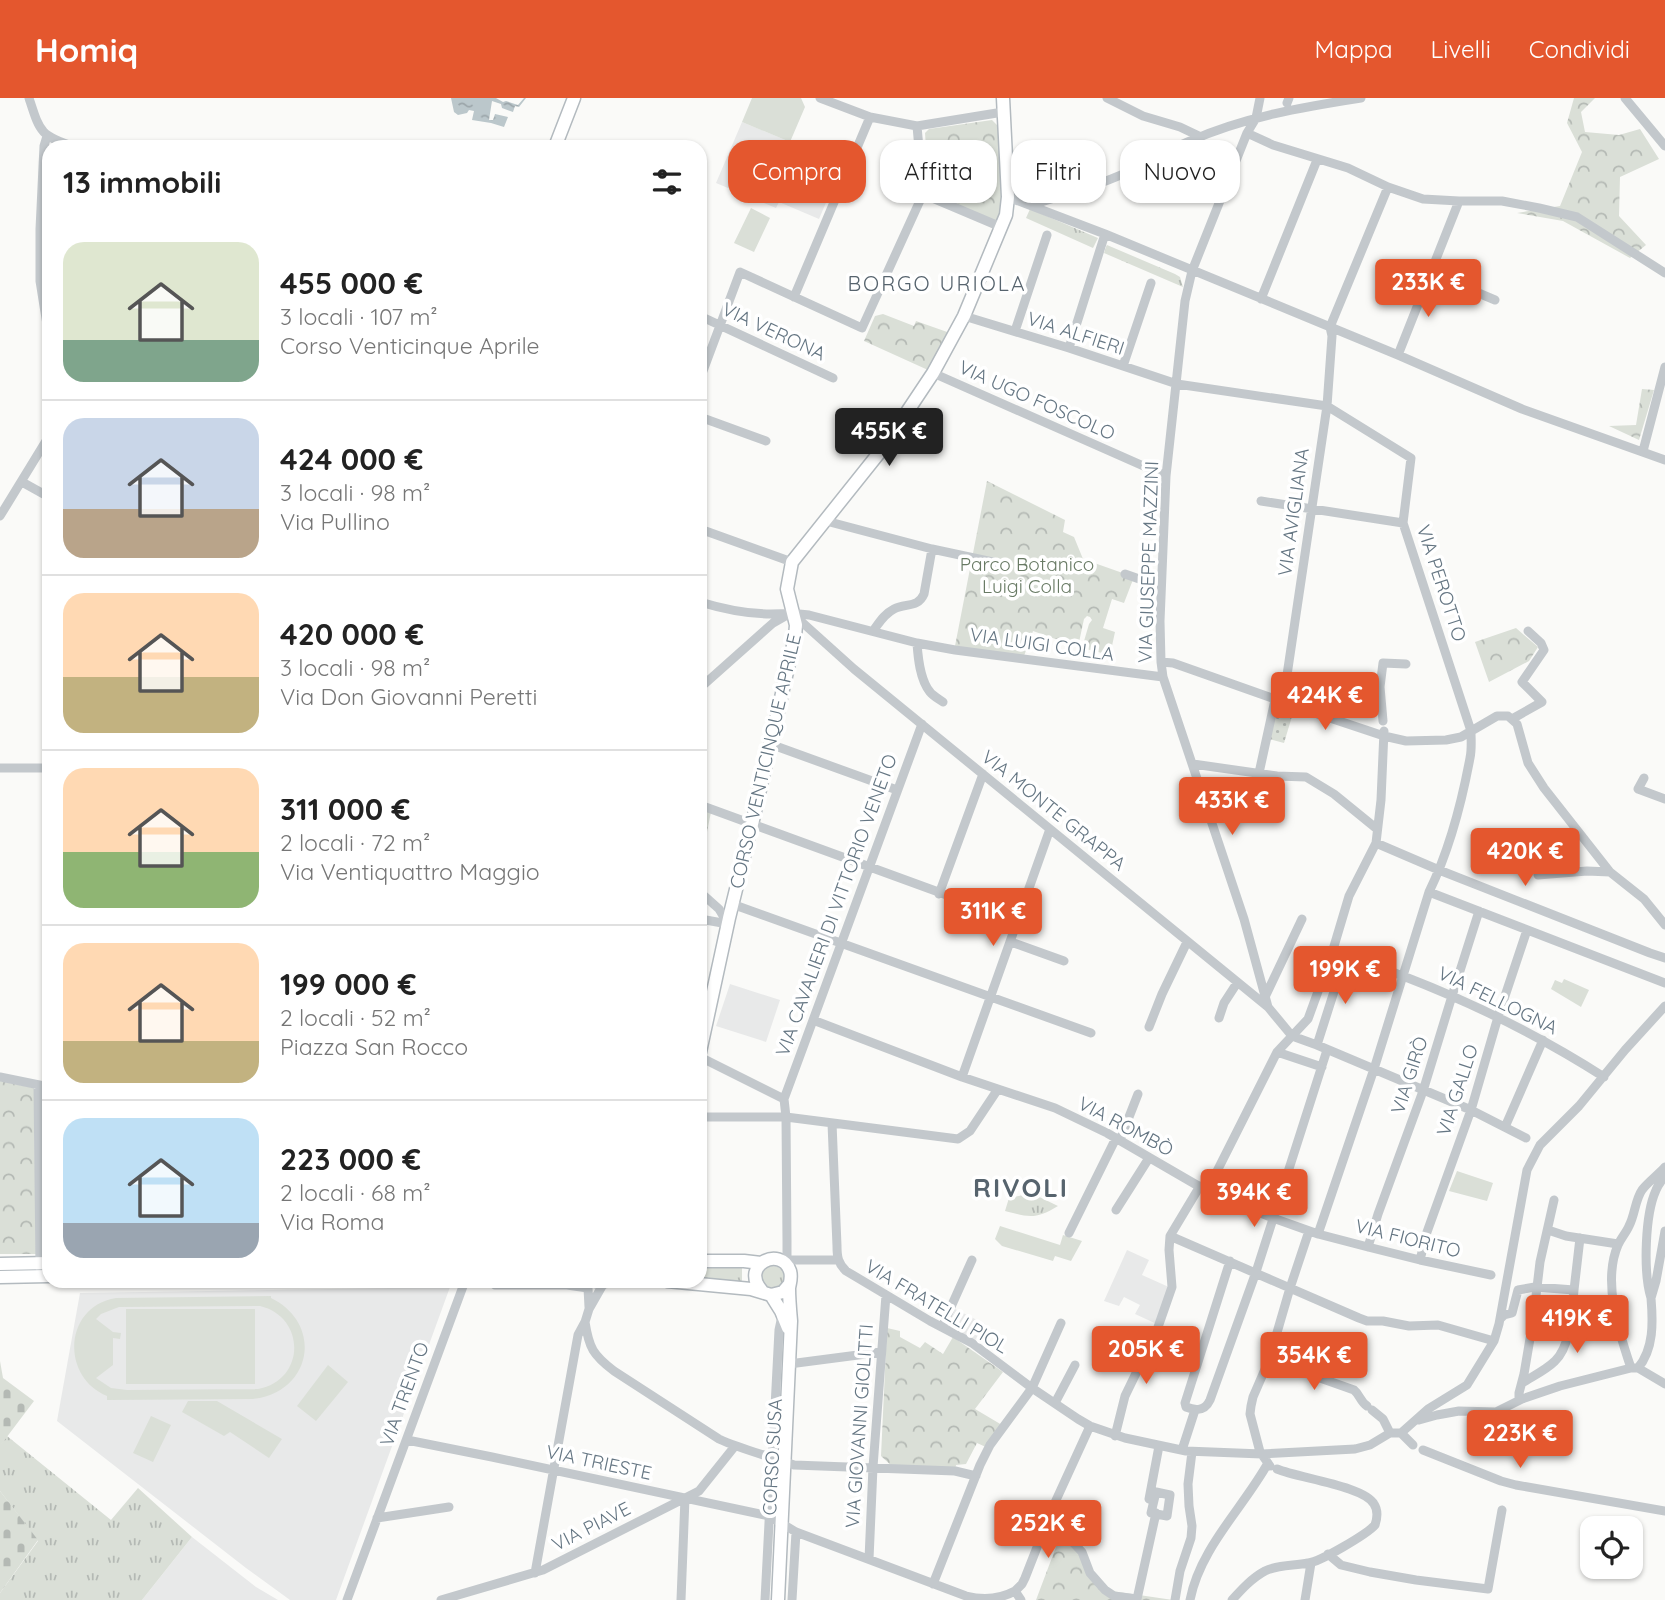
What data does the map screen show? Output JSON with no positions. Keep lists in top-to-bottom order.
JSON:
{
  "streets": {
    "street": [
      "VIA VERONA",
      "VIA ALFIERI",
      "VIA UGO FOSCOLO",
      "VIA AVIGLIANA",
      "VIA GIUSEPPE MAZZINI",
      "VIA PEROTTO",
      "VIA LUIGI COLLA",
      "CORSO VENTICINQUE APRILE",
      "VIA MONTE GRAPPA",
      "VIA CAVALIERI DI VITTORIO VENETO",
      "VIA FELLOGNA",
      "VIA GIRÒ",
      "VIA GALLO",
      "VIA ROMBÒ",
      "VIA FIORITO",
      "VIA FRATELLI PIOL",
      "VIA TRENTO",
      "VIA GIOVANNI GIOLITTI",
      "CORSO SUSA",
      "VIA TRIESTE",
      "VIA PIAVE"
    ]
  },
  "crossings": [
    ["VIA ALFIERI", "VIA AVIGLIANA"],
    ["VIA ALFIERI", "VIA GIUSEPPE MAZZINI"],
    ["VIA ALFIERI", "VIA PEROTTO"],
    ["VIA UGO FOSCOLO", "VIA GIUSEPPE MAZZINI"],
    ["VIA AVIGLIANA", "VIA PEROTTO"],
    ["VIA GIUSEPPE MAZZINI", "VIA LUIGI COLLA"],
    ["VIA GIUSEPPE MAZZINI", "VIA MONTE GRAPPA"],
    ["VIA LUIGI COLLA", "CORSO VENTICINQUE APRILE"],
    ["VIA LUIGI COLLA", "VIA MONTE GRAPPA"],
    ["CORSO VENTICINQUE APRILE", "VIA MONTE GRAPPA"],
    ["VIA MONTE GRAPPA", "VIA CAVALIERI DI VITTORIO VENETO"],
    ["VIA CAVALIERI DI VITTORIO VENETO", "VIA ROMBÒ"],
    ["VIA FELLOGNA", "VIA GIRÒ"],
    ["VIA FELLOGNA", "VIA GALLO"],
    ["VIA GIRÒ", "VIA FIORITO"],
    ["VIA GALLO", "VIA FIORITO"],
    ["VIA ROMBÒ", "VIA FIORITO"],
    ["VIA FRATELLI PIOL", "VIA GIOVANNI GIOLITTI"],
    ["VIA TRENTO", "VIA TRIESTE"],
    ["VIA GIOVANNI GIOLITTI", "VIA TRIESTE"],
    ["CORSO SUSA", "VIA TRIESTE"],
    ["VIA TRIESTE", "VIA PIAVE"]
  ],
  "districts": ["BORGO URIOLA", "RIVOLI"],
  "parks": ["Parco Botanico Luigi Colla"],
  "page": {
    "header": "Homiq",
    "nav": ["Mappa", "Livelli", "Condividi"],
    "chip": [
      "Compra",
      "Affitta",
      "Filtri",
      "Nuovo"
    ],
    "heading": "13 immobili",
    "list": [
      {
        "name": "455 000 €",
        "note": "3 locali · 107 m² · Corso Venticinque Aprile"
      },
      {
        "name": "424 000 €",
        "note": "3 locali · 98 m² · Via Pullino"
      },
      {
        "name": "420 000 €",
        "note": "3 locali · 98 m² · Via Don Giovanni Peretti"
      },
      {
        "name": "311 000 €",
        "note": "2 locali · 72 m² · Via Ventiquattro Maggio"
      },
      {
        "name": "199 000 €",
        "note": "2 locali · 52 m² · Piazza San Rocco"
      },
      {
        "name": "223 000 €",
        "note": "2 locali · 68 m² · Via Roma"
      }
    ],
    "price": [
      "233K €",
      "455K €",
      "424K €",
      "433K €",
      "420K €",
      "311K €",
      "199K €",
      "394K €",
      "419K €",
      "205K €",
      "354K €",
      "223K €",
      "252K €"
    ]
  }
}
